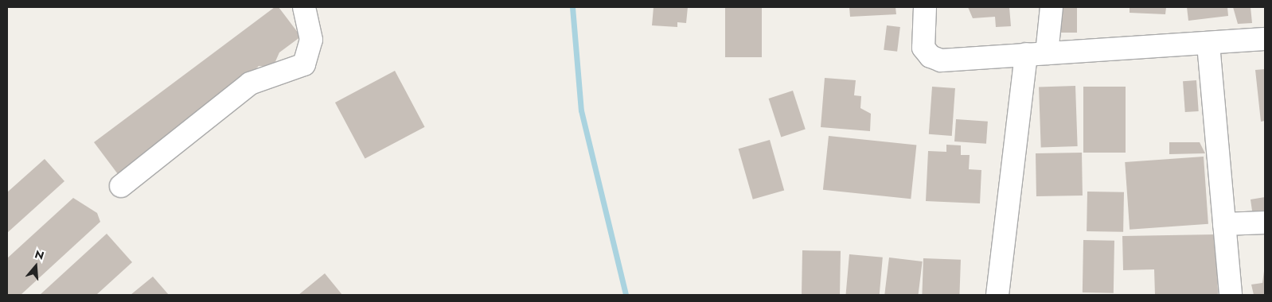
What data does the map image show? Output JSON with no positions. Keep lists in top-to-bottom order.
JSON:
{
  "north": "top"
}
